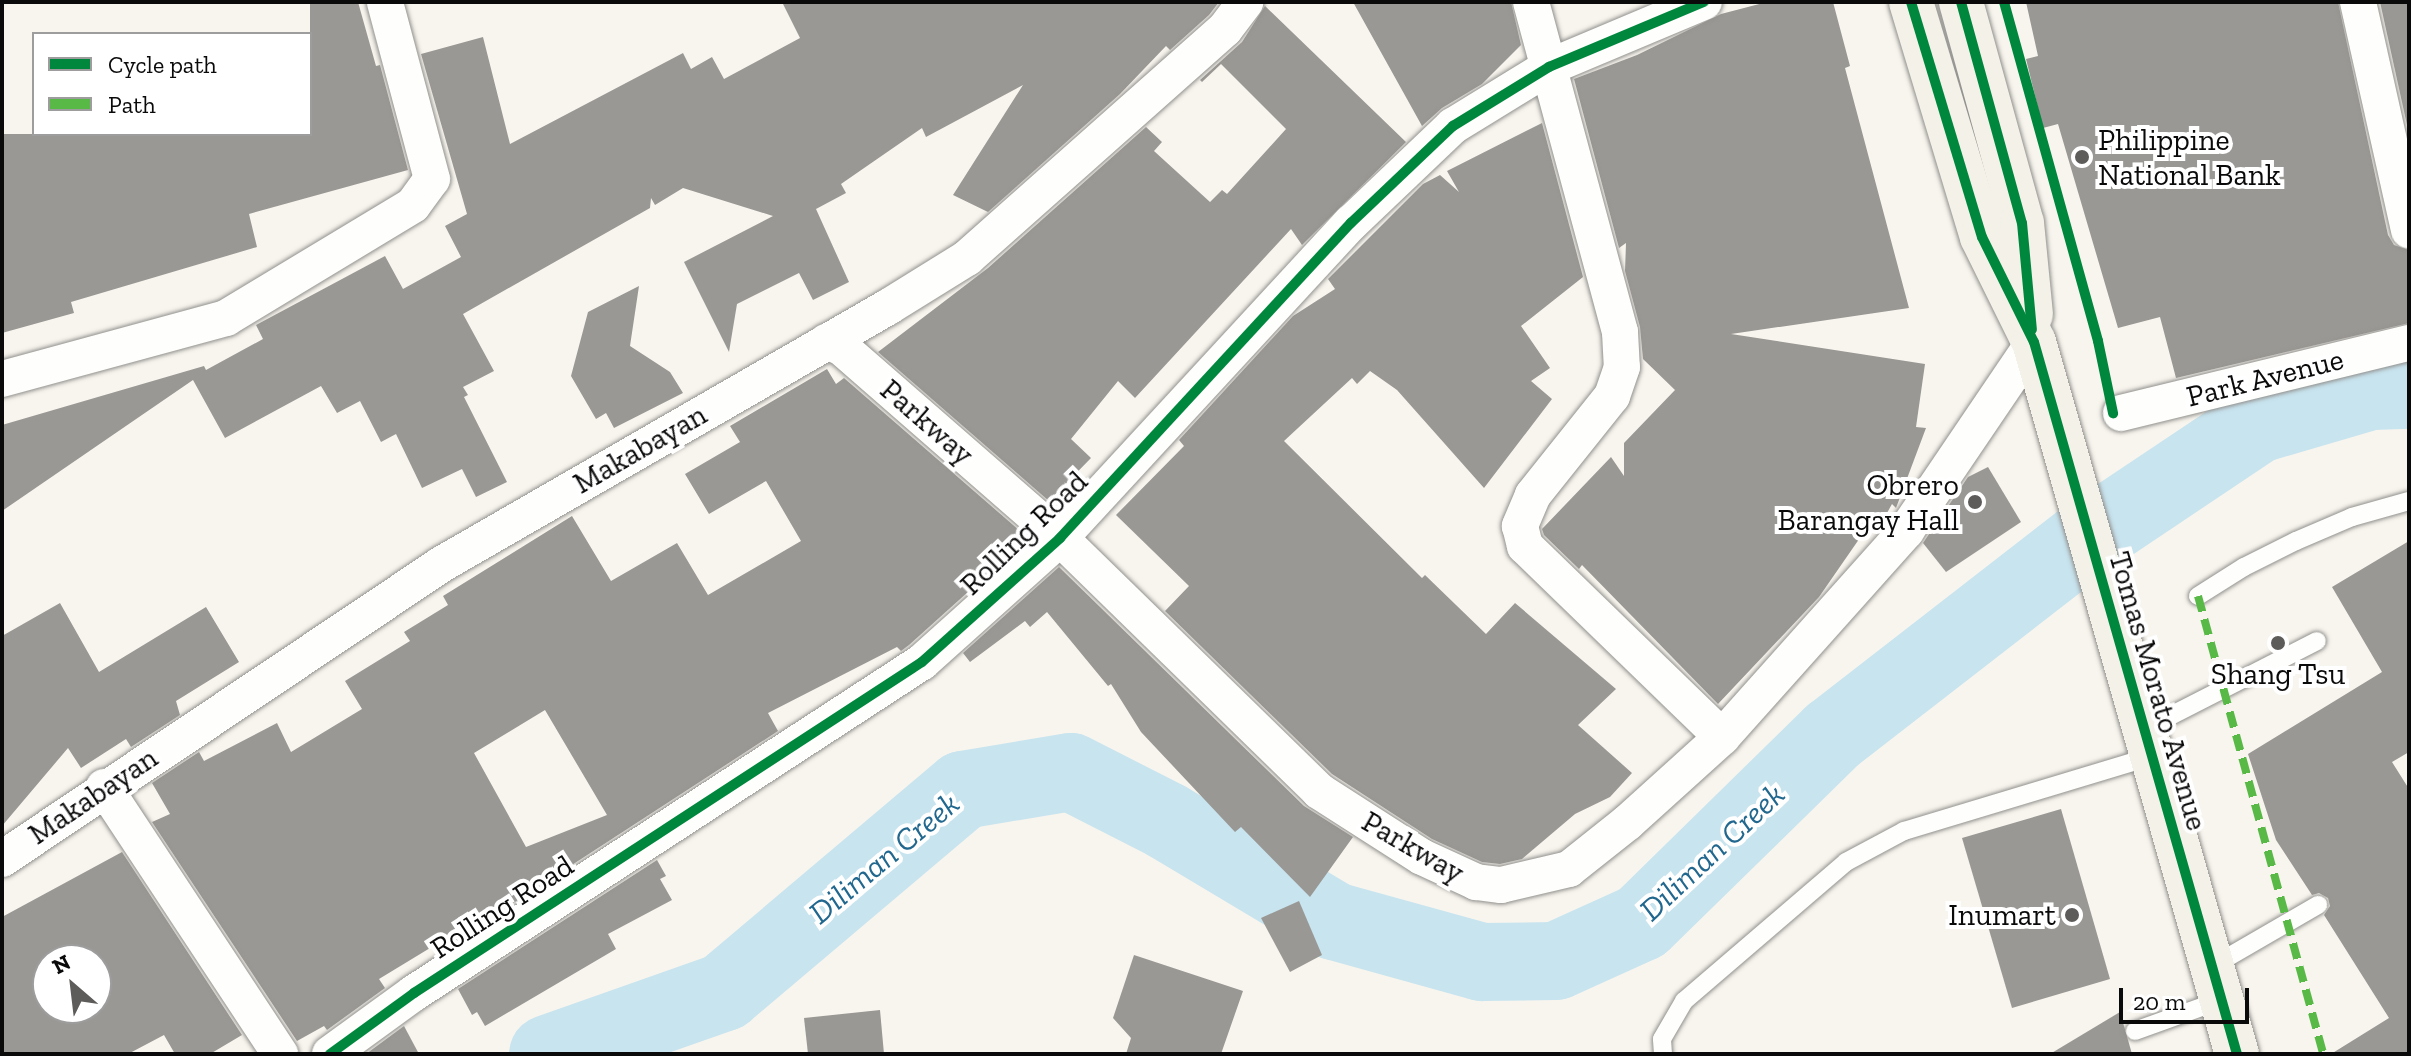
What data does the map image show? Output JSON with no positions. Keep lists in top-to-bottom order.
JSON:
{
  "streets": {
    "main road": ["Tomas Morato Avenue"],
    "street": [
      "Park Avenue",
      "Parkway",
      "Makabayan",
      "Rolling Road"
    ]
  },
  "crossings": [
    ["Parkway", "Makabayan"],
    ["Parkway", "Rolling Road"],
    ["Parkway", "Tomas Morato Avenue"]
  ],
  "water": ["Diliman Creek"],
  "places": [
    "Philippine National Bank",
    "Obrero Barangay Hall",
    "Shang Tsu",
    "Inumart"
  ],
  "legend": ["Cycle path", "Path"],
  "scale_bar": "20 m",
  "north": "top left"
}
